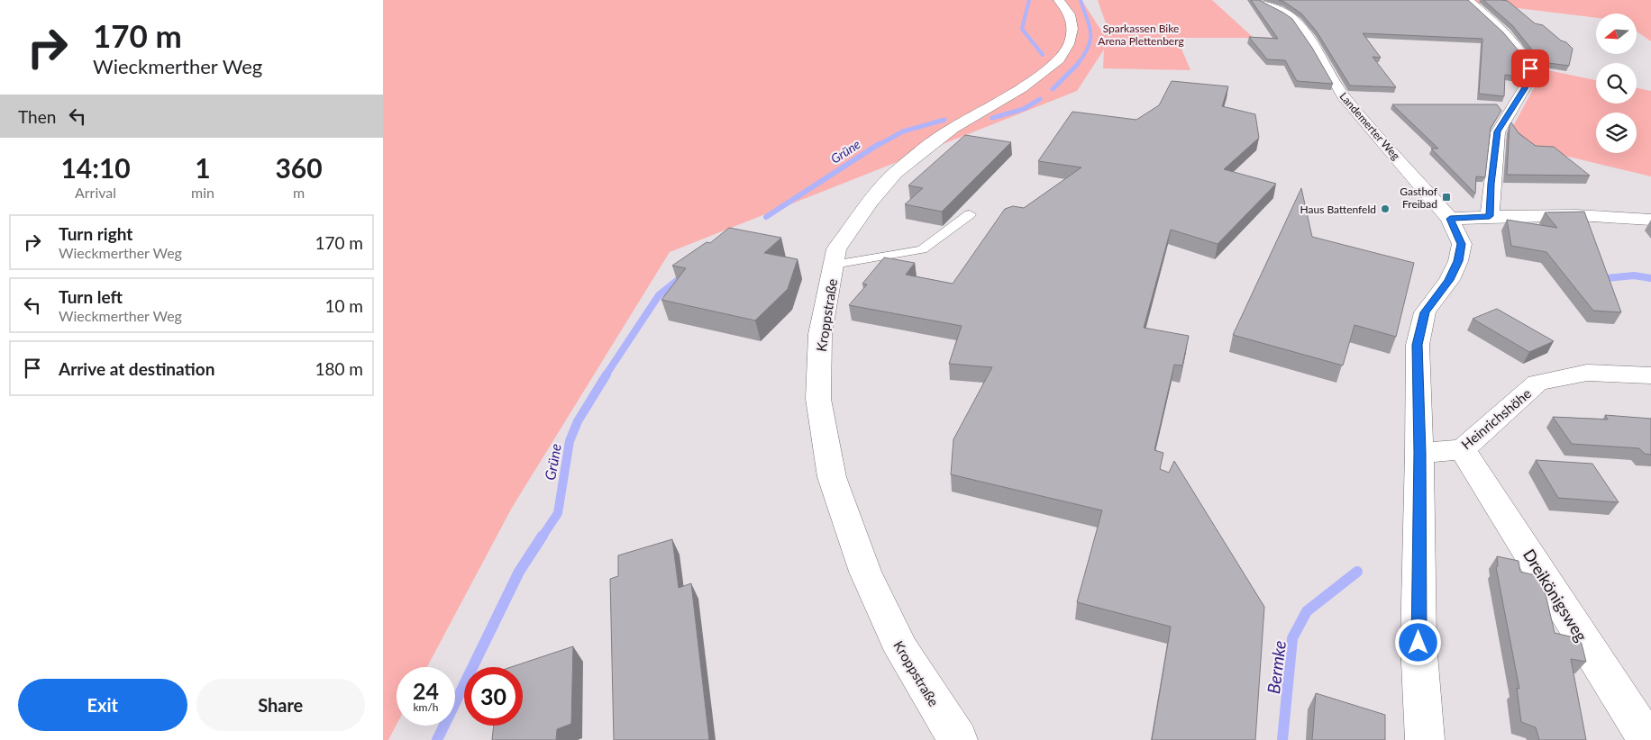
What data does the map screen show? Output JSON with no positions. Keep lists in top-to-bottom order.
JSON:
{
  "streets": {
    "street": [
      "Landemerter Weg",
      "Kroppstraße",
      "Heinrichshöhe",
      "Dreikönigsweg"
    ]
  },
  "crossings": [
    ["Landemerter Weg", "Heinrichshöhe"],
    ["Heinrichshöhe", "Dreikönigsweg"]
  ],
  "water": ["Grüne", "Bermke"],
  "parks": ["Sparkassen Bike Arena Plettenberg"],
  "places": {
    "transit": ["Gasthof Freibad"],
    "other": ["Haus Battenfeld"]
  },
  "north": "left",
  "page": {
    "turn": ["170 m", "Wieckmerther Weg"],
    "then": "Then",
    "eta": [
      "14:10",
      "Arrival",
      "1",
      "min",
      "360",
      "m"
    ],
    "list": [
      {
        "name": "Turn right",
        "note": "Wieckmerther Weg",
        "value": "170 m"
      },
      {
        "name": "Turn left",
        "note": "Wieckmerther Weg",
        "value": "10 m"
      },
      {
        "name": "Arrive at destination",
        "value": "180 m"
      }
    ],
    "speed": "24 km/h",
    "limit": "30",
    "buttons": ["Exit", "Share"]
  }
}
